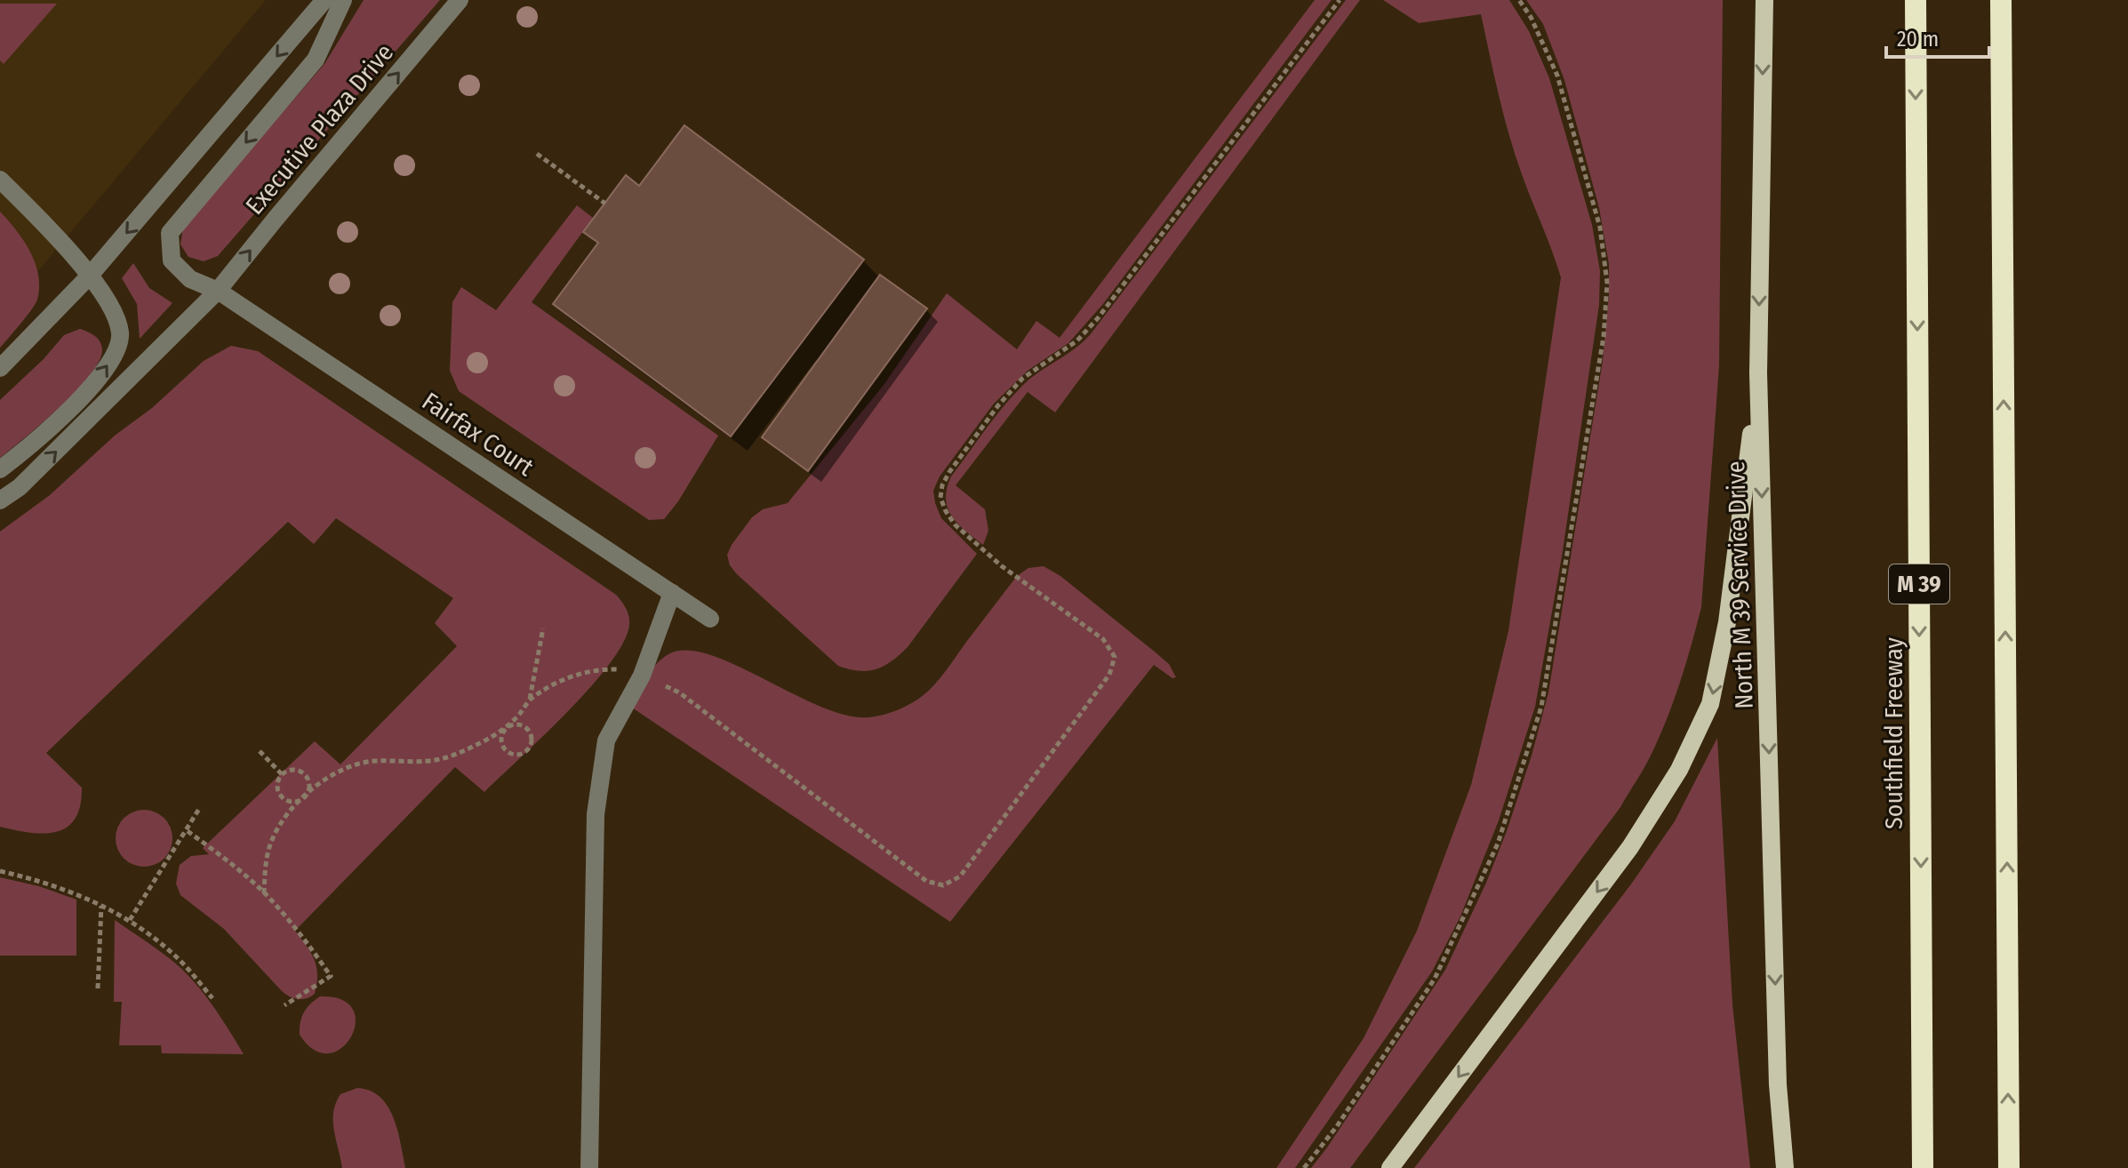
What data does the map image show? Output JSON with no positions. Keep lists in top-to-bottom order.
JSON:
{
  "streets": {
    "highway": ["M 39", "Southfield Freeway"],
    "main road": ["North M 39 Service Drive"],
    "street": ["Executive Plaza Drive", "Fairfax Court"]
  },
  "crossings": [
    ["Executive Plaza Drive", "Fairfax Court"]
  ],
  "one_way": ["North M 39 Service Drive"],
  "scale_bar": "20 m"
}
